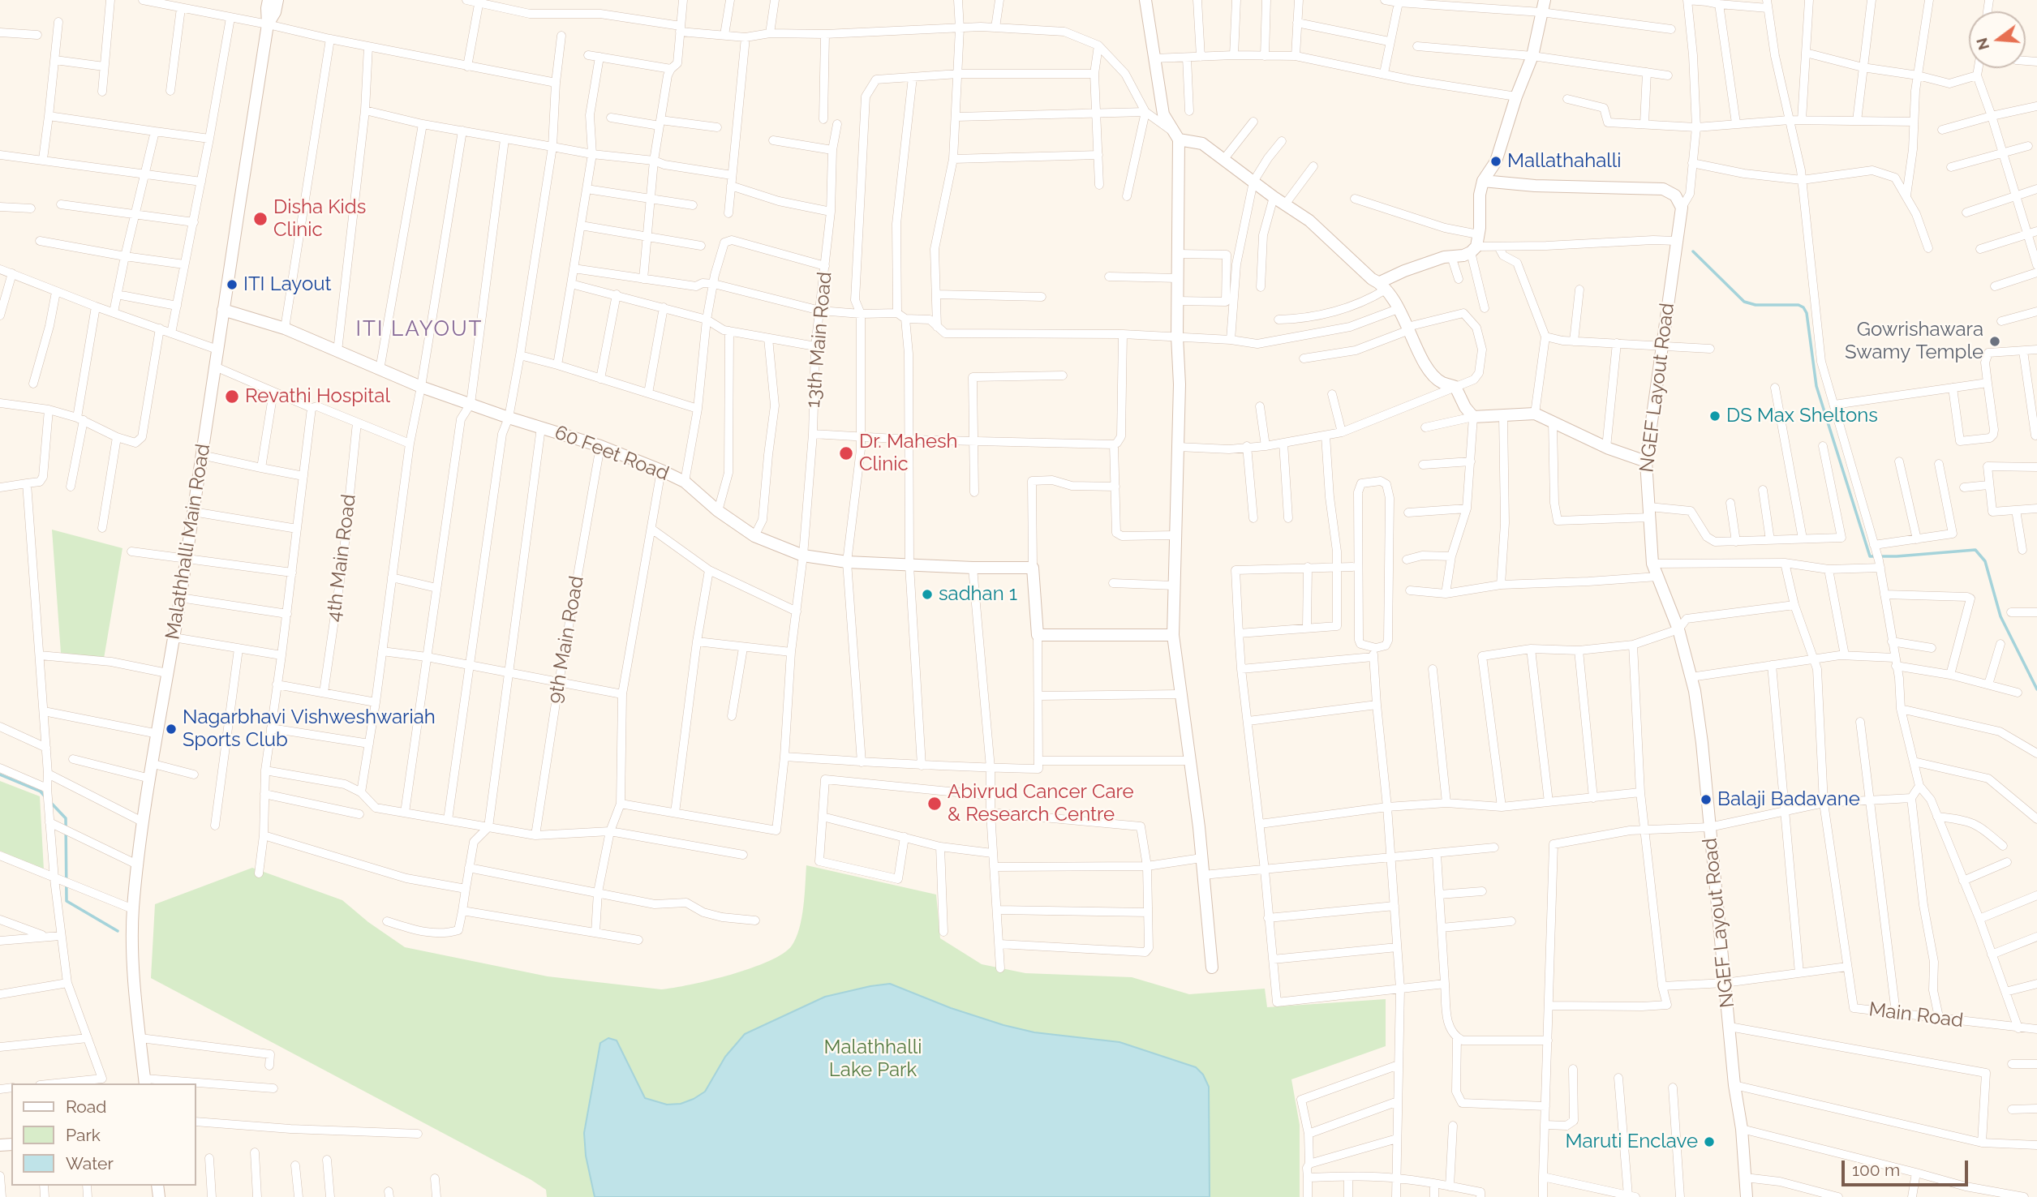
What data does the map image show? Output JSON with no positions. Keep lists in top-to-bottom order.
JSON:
{
  "streets": {
    "street": [
      "13th Main Road",
      "NGEF Layout Road",
      "60 Feet Road",
      "Malathhalli Main Road",
      "4th Main Road",
      "9th Main Road",
      "Main Road"
    ]
  },
  "crossings": [
    ["13th Main Road", "60 Feet Road"],
    ["60 Feet Road", "Malathhalli Main Road"],
    ["60 Feet Road", "9th Main Road"]
  ],
  "districts": ["ITI LAYOUT"],
  "parks": ["Malathhalli Lake Park"],
  "places": [
    "Mallathahalli",
    "Disha Kids Clinic",
    "ITI Layout",
    "Gowrishawara Swamy Temple",
    "Revathi Hospital",
    "DS Max Sheltons",
    "Dr. Mahesh Clinic",
    "sadhan 1",
    "Nagarbhavi Vishweshwariah Sports Club",
    "Balaji Badavane",
    "Abivrud Cancer Care & Research Centre",
    "Maruti Enclave"
  ],
  "legend": ["Road", "Park", "Water"],
  "scale_bar": "100 m",
  "north": "left"
}
